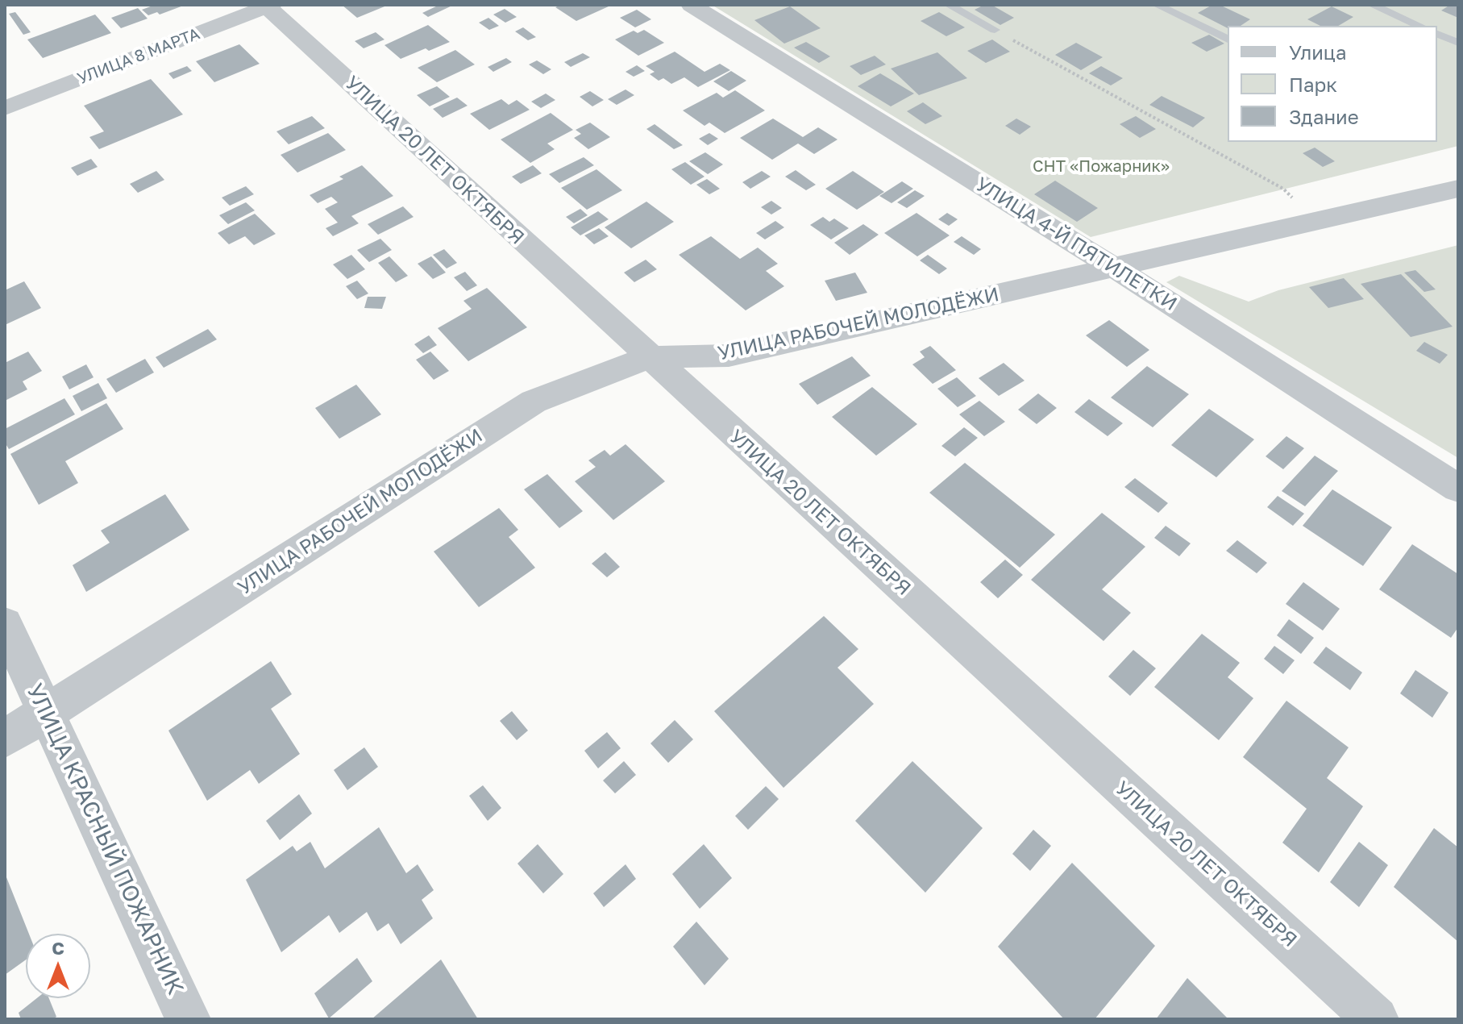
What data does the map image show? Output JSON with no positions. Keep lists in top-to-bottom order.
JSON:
{
  "streets": {
    "street": [
      "УЛИЦА 8 МАРТА",
      "УЛИЦА 20 ЛЕТ ОКТЯБРЯ",
      "УЛИЦА 4-Й ПЯТИЛЕТКИ",
      "УЛИЦА РАБОЧЕЙ МОЛОДЁЖИ",
      "УЛИЦА КРАСНЫЙ ПОЖАРНИК"
    ]
  },
  "crossings": [
    ["УЛИЦА 8 МАРТА", "УЛИЦА 20 ЛЕТ ОКТЯБРЯ"],
    ["УЛИЦА 20 ЛЕТ ОКТЯБРЯ", "УЛИЦА РАБОЧЕЙ МОЛОДЁЖИ"],
    ["УЛИЦА 4-Й ПЯТИЛЕТКИ", "УЛИЦА РАБОЧЕЙ МОЛОДЁЖИ"],
    ["УЛИЦА РАБОЧЕЙ МОЛОДЁЖИ", "УЛИЦА КРАСНЫЙ ПОЖАРНИК"]
  ],
  "parks": ["СНТ «Пожарник»"],
  "legend": ["Улица", "Парк", "Здание"],
  "north": "top"
}
